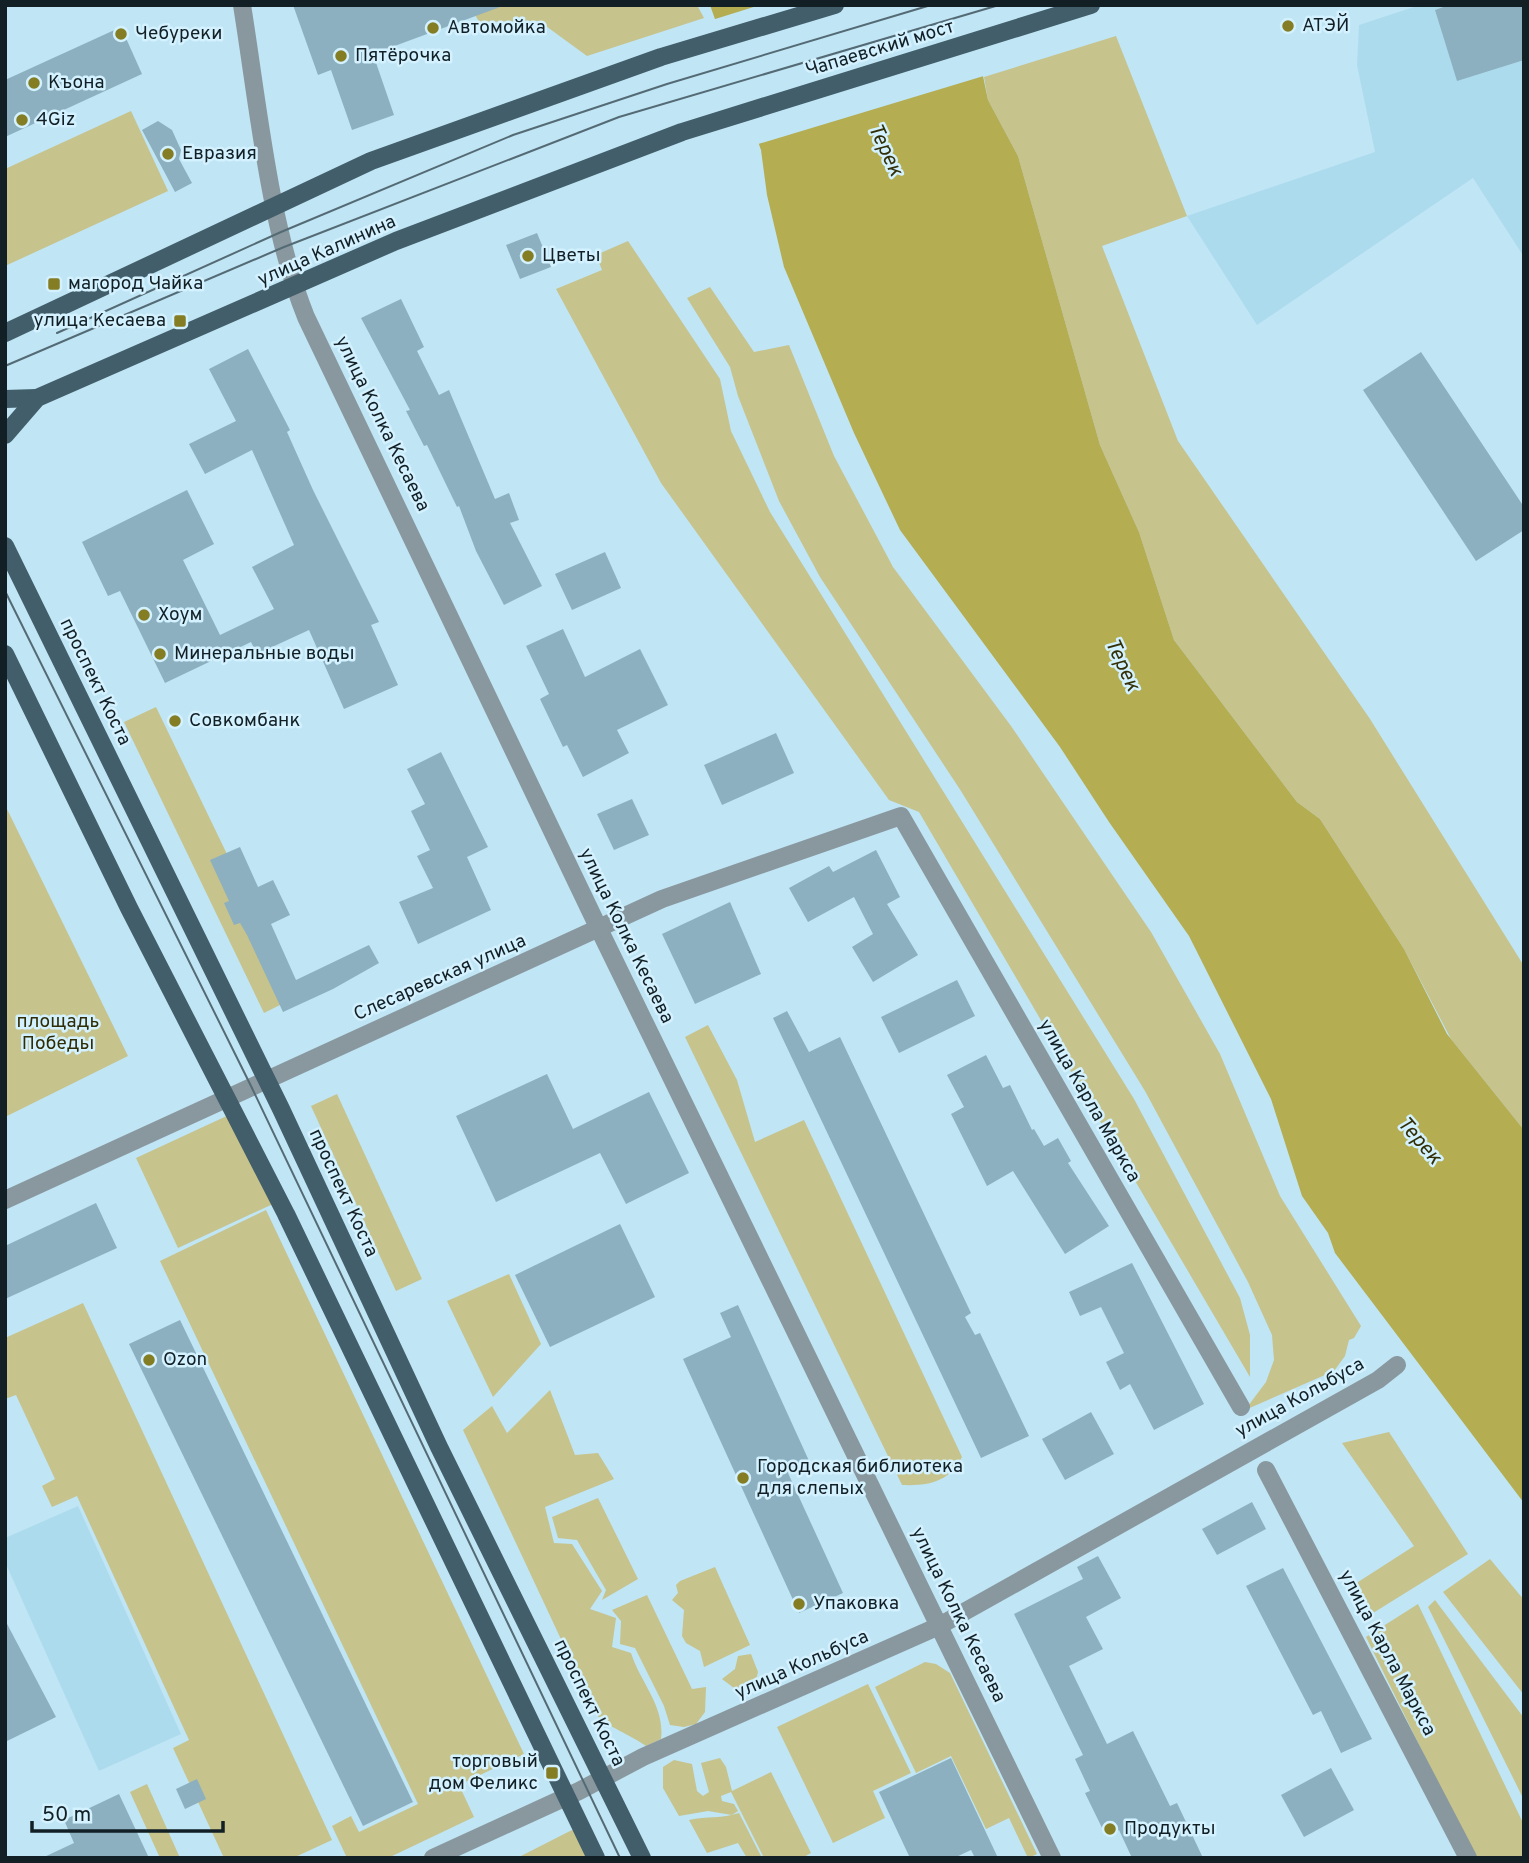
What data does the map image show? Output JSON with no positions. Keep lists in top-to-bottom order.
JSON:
{
  "streets": {
    "main road": ["Чапаевский мост", "улица Калинина", "проспект Коста"],
    "street": [
      "улица Колка Кесаева",
      "Слесаревская улица",
      "улица Карла Маркса",
      "улица Кольбуса"
    ]
  },
  "crossings": [
    ["Чапаевский мост", "улица Калинина"],
    ["улица Калинина", "улица Колка Кесаева"],
    ["улица Колка Кесаева", "Слесаревская улица"],
    ["улица Колка Кесаева", "улица Кольбуса"],
    ["проспект Коста", "Слесаревская улица"],
    ["проспект Коста", "улица Кольбуса"],
    ["Слесаревская улица", "улица Карла Маркса"]
  ],
  "water": ["Терек"],
  "parks": ["площадь Победы"],
  "places": {
    "other": [
      "АТЭЙ",
      "Автомойка",
      "Чебуреки",
      "Пятёрочка",
      "Къона",
      "4Giz",
      "Евразия",
      "Цветы",
      "Хоум",
      "Минеральные воды",
      "Совкомбанк",
      "Ozon",
      "Городская библиотека для слепых",
      "Упаковка",
      "Продукты"
    ],
    "transit": ["магород Чайка", "улица Кесаева", "торговый дом Феликс"]
  },
  "scale_bar": "50 m"
}
